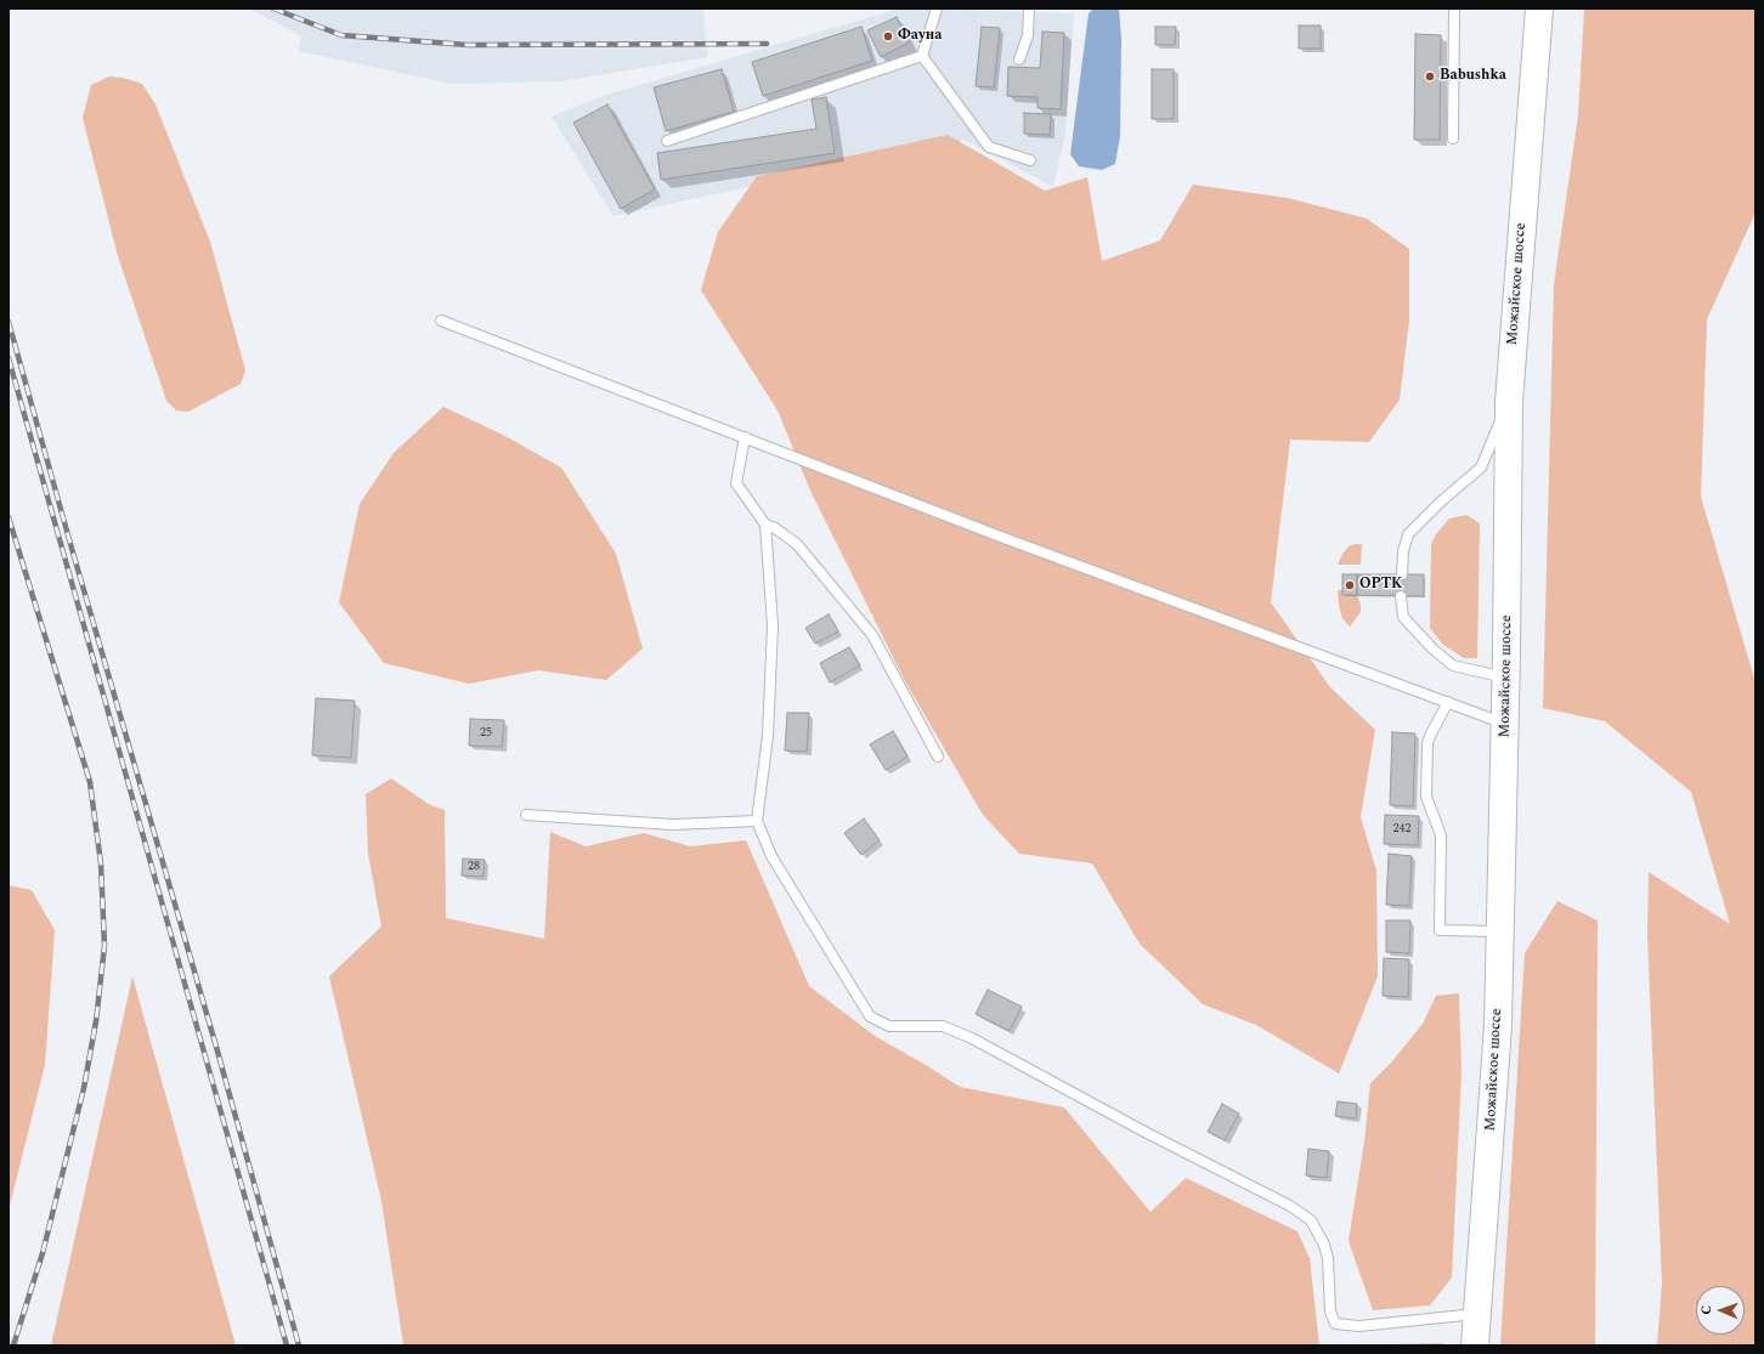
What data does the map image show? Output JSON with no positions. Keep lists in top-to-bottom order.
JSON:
{
  "streets": {
    "main road": ["Можайское шоссе"]
  },
  "places": ["Фауна", "Babushka", "ОРТК"],
  "house_numbers": ["25", "242", "28"],
  "north": "left"
}
